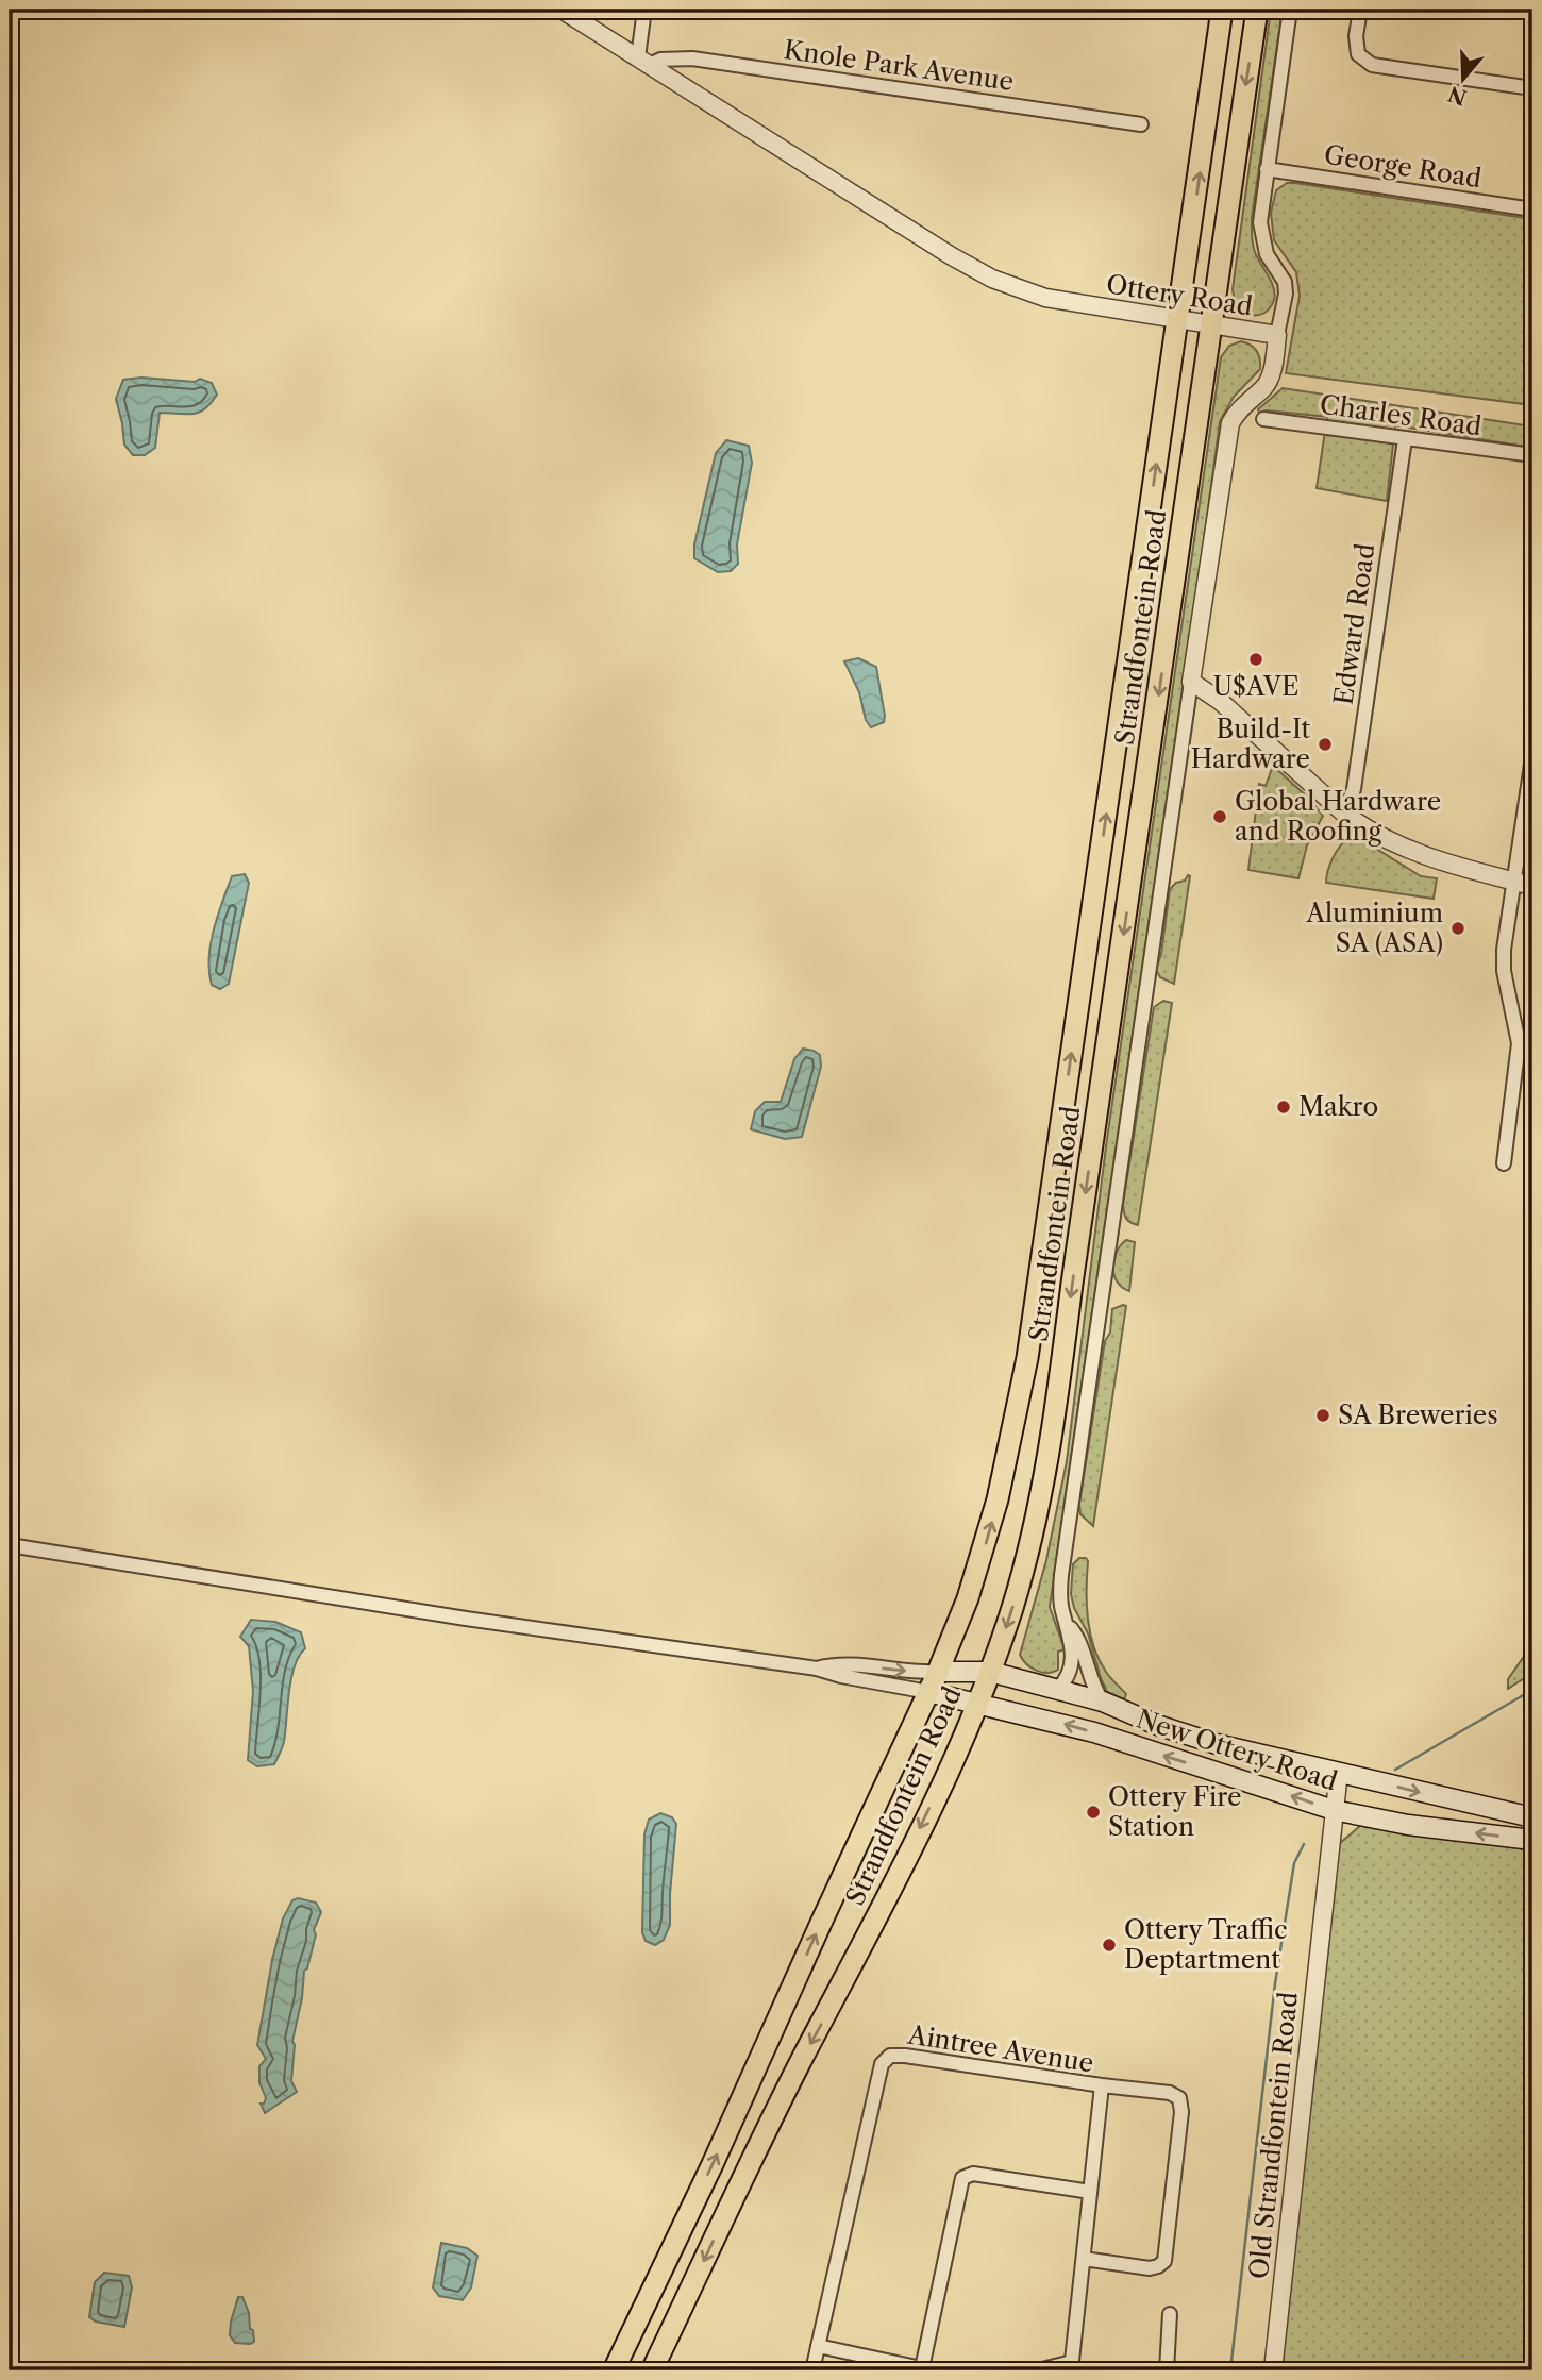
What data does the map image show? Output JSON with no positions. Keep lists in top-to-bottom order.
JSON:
{
  "streets": {
    "main road": ["Strandfontein Road", "New Ottery Road"],
    "street": [
      "Knole Park Avenue",
      "George Road",
      "Ottery Road",
      "Charles Road",
      "Edward Road",
      "Aintree Avenue",
      "Old Strandfontein Road"
    ]
  },
  "crossings": [
    ["Knole Park Avenue", "Ottery Road"],
    ["Ottery Road", "Strandfontein Road"],
    ["Charles Road", "Edward Road"],
    ["Strandfontein Road", "New Ottery Road"],
    ["New Ottery Road", "Old Strandfontein Road"]
  ],
  "places": [
    "U$AVE",
    "Build-It Hardware",
    "Global Hardware and Roofing",
    "Aluminium SA (ASA)",
    "Makro",
    "SA Breweries",
    "Ottery Fire Station",
    "Ottery Traffic Deptartment"
  ],
  "north": "bottom"
}
